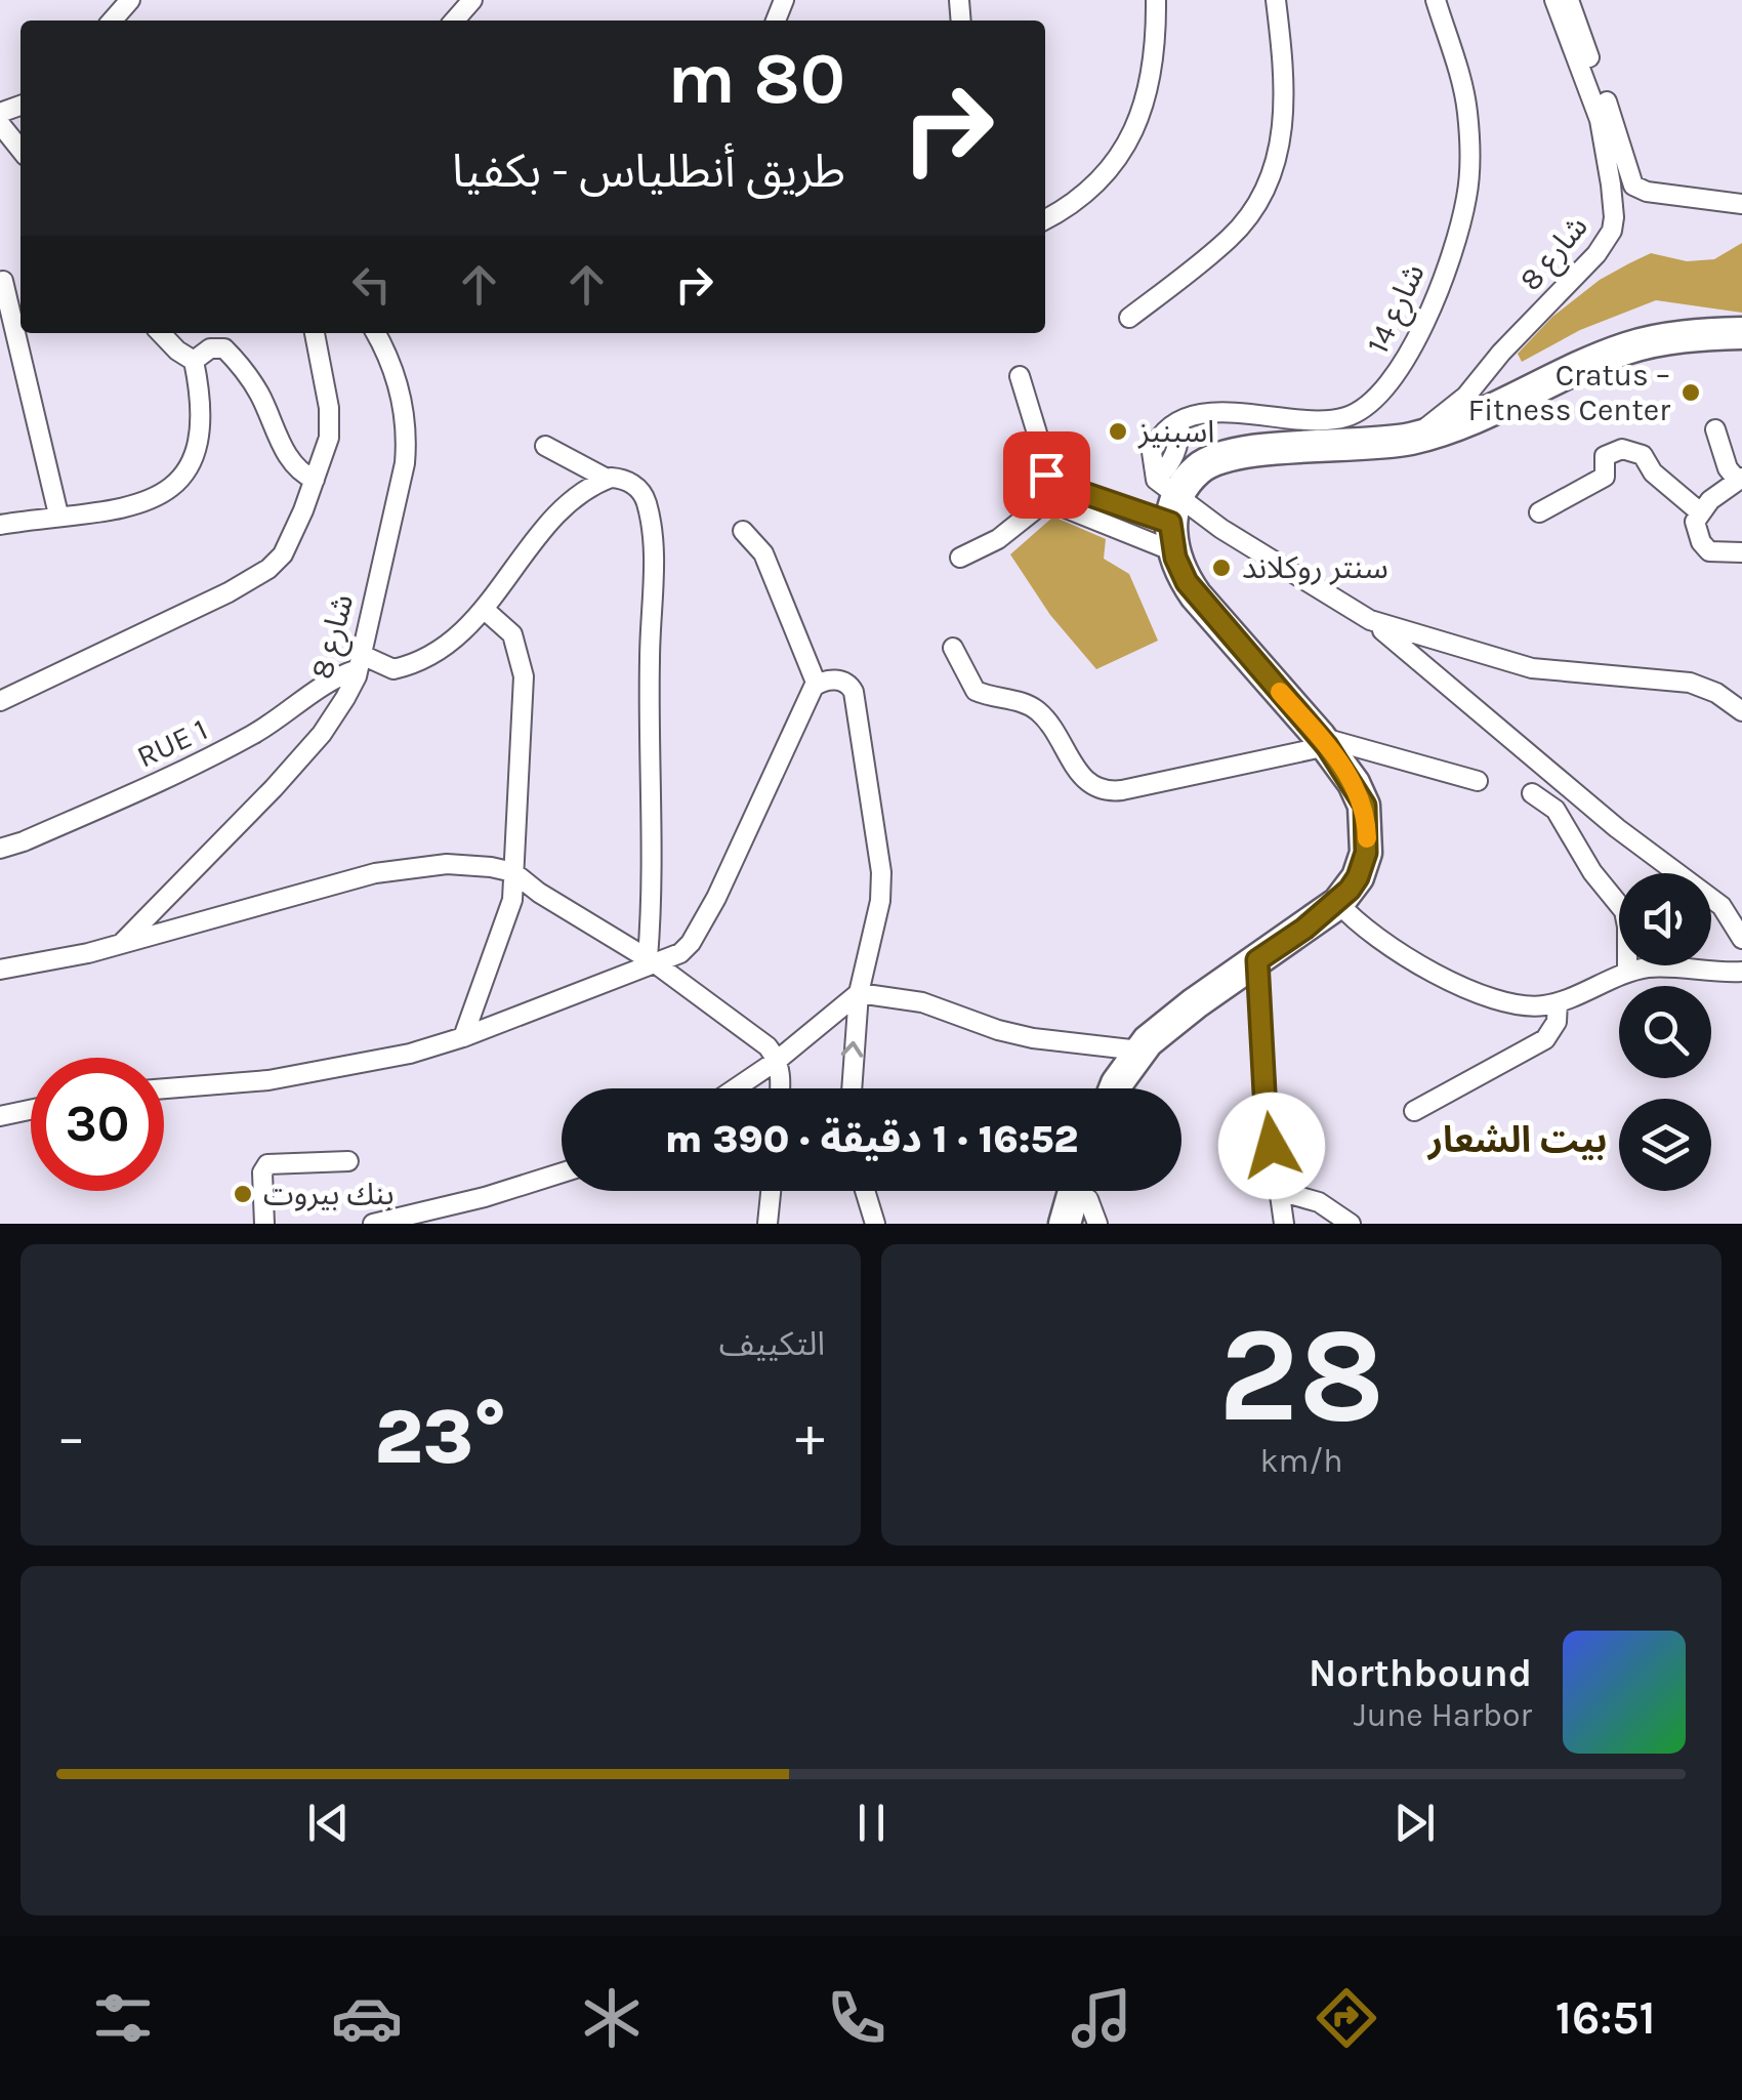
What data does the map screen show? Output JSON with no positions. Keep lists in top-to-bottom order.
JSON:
{
  "streets": {
    "street": ["شارع 8", "شارع 14", "RUE 1"]
  },
  "crossings": [
    ["شارع 8", "RUE 1"]
  ],
  "districts": ["بيت الشعار"],
  "places": [
    "Cratus – Fitness Center",
    "اسبنيز",
    "سنتر روكلاند",
    "بنك بيروت"
  ],
  "page": {
    "turn": ["80 m", "طريق أنطلياس - بكفيا"],
    "limit": "30",
    "trip": "16:52 · 1 دقيقة · 390 m",
    "tile": [
      ["28", "km/h"],
      "التكييف"
    ],
    "heat": ["−", "23°", "+"],
    "song": ["Northbound", "June Harbor"],
    "tabs": "16:51"
  }
}
